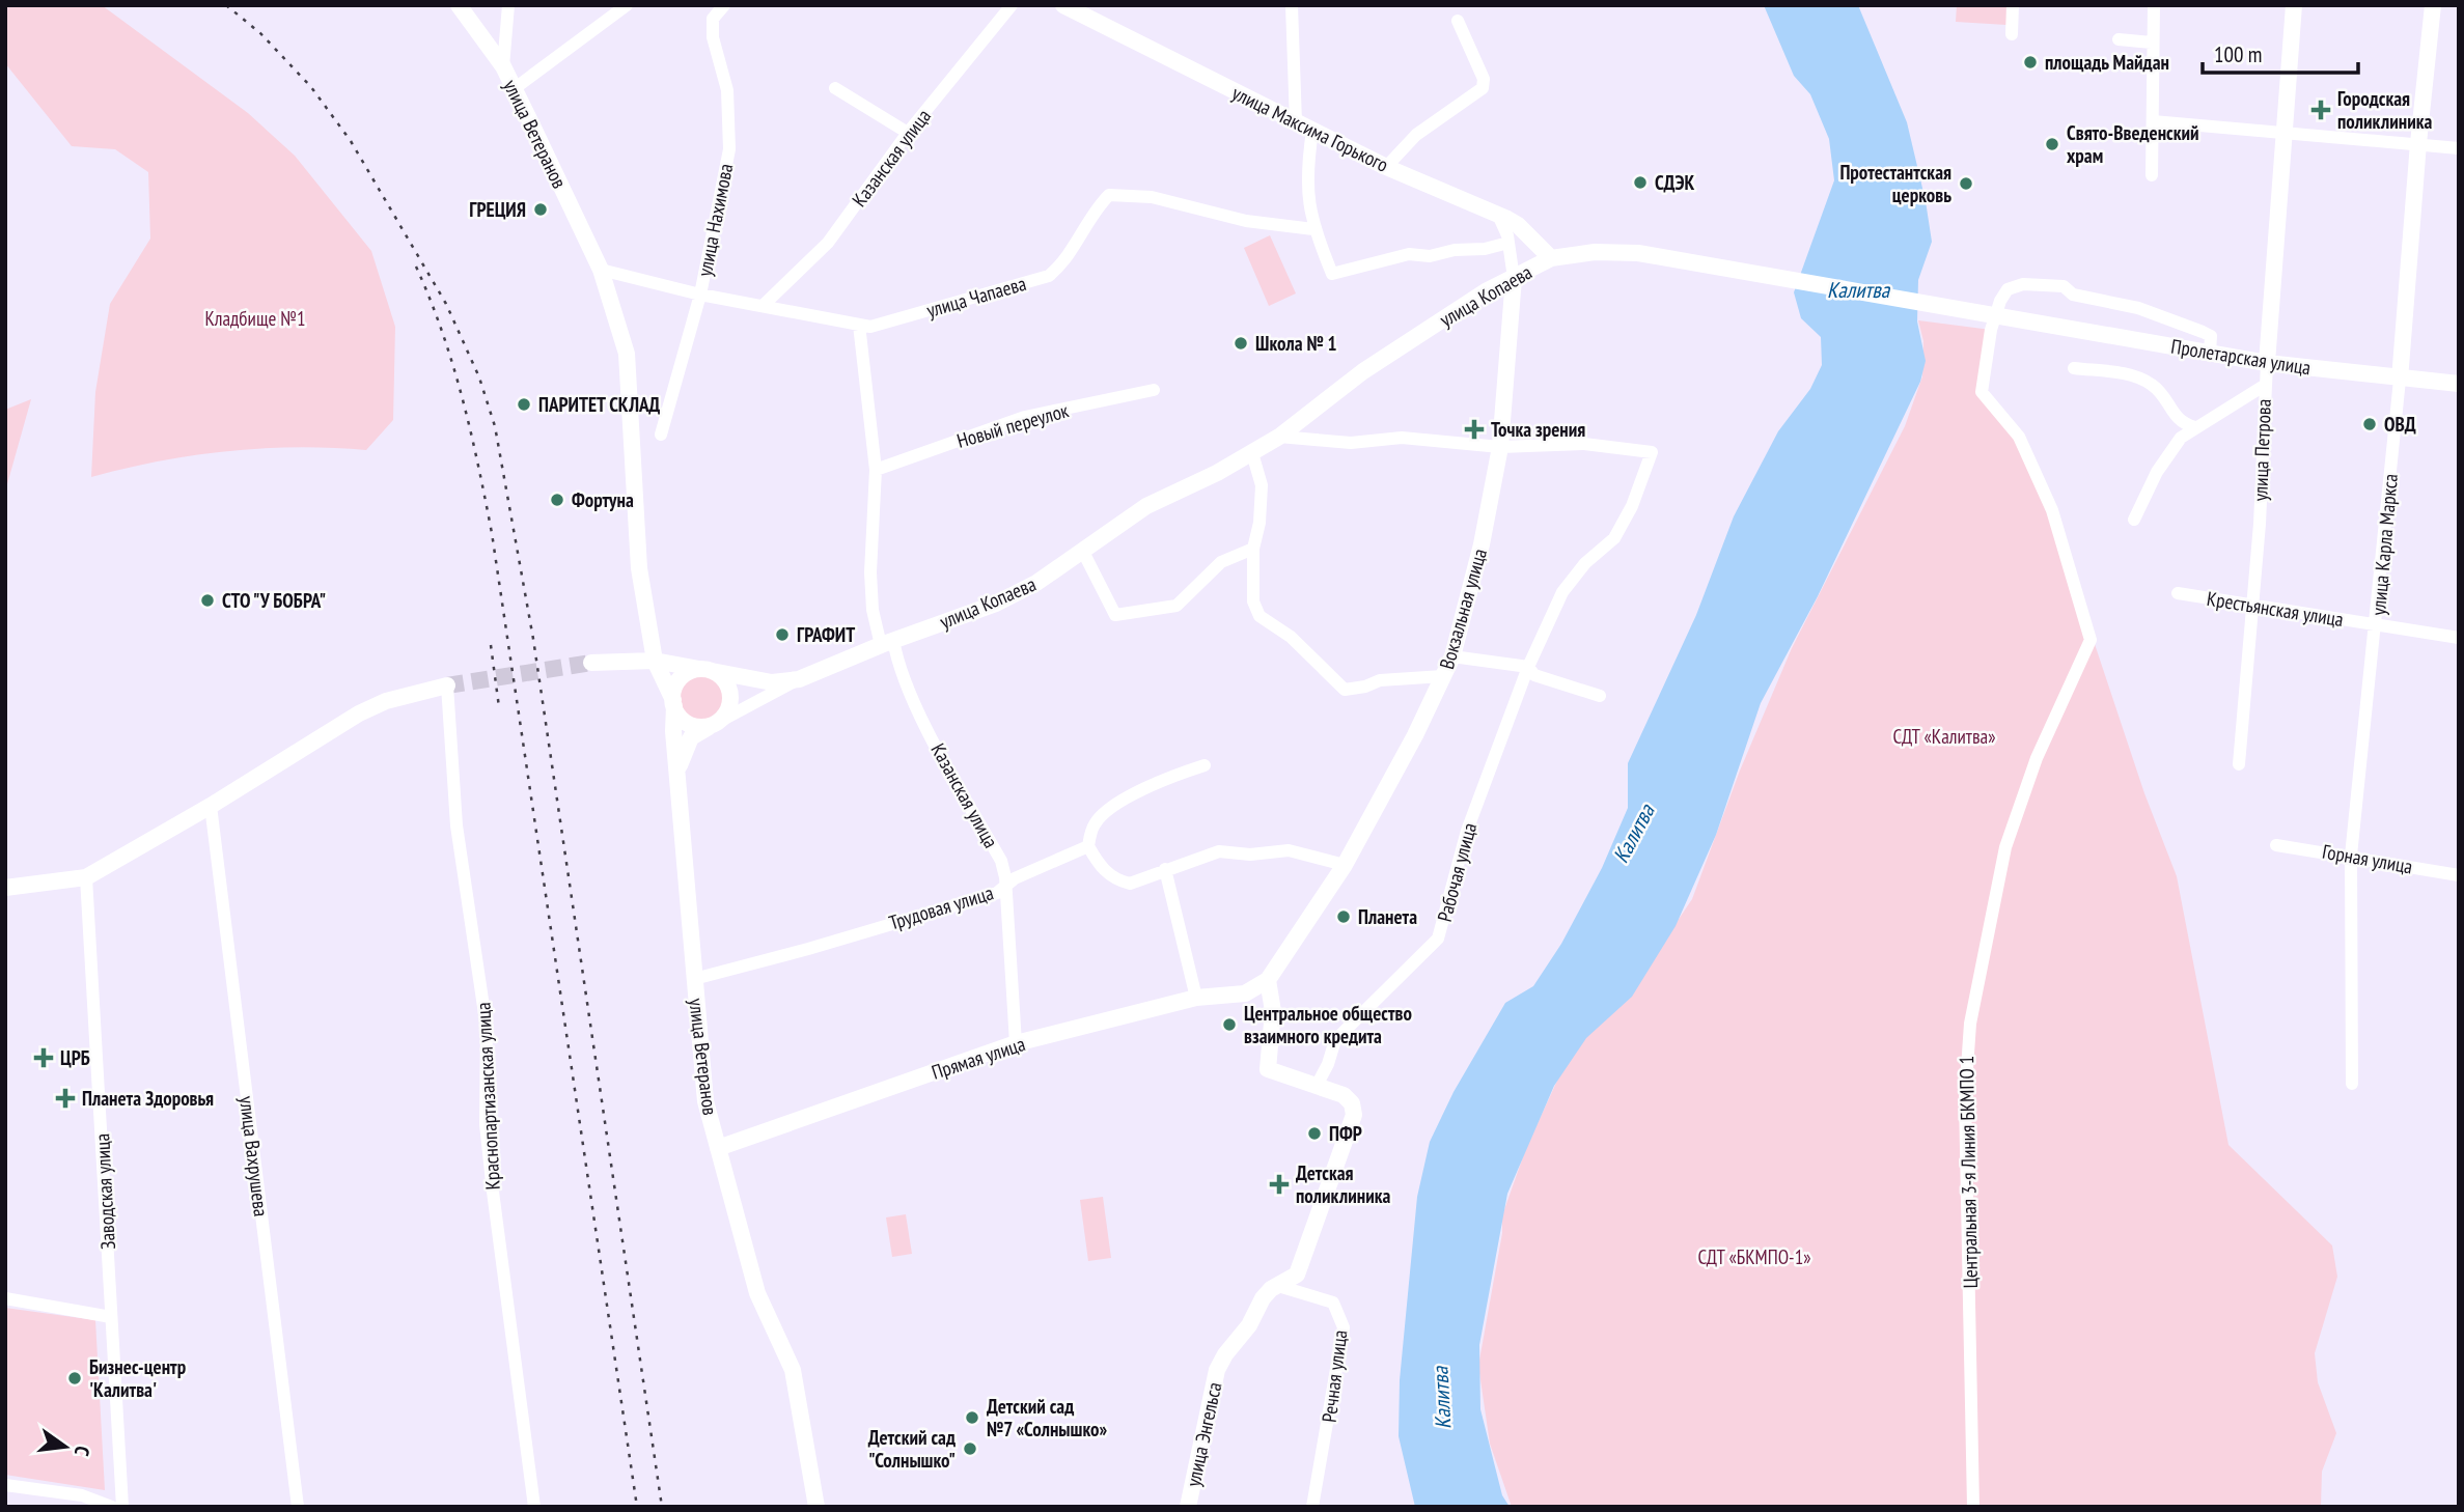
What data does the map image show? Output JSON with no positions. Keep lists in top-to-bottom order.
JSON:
{
  "streets": {
    "main road": [
      "улица Максима Горького",
      "улица Ветеранов",
      "улица Копаева",
      "Пролетарская улица",
      "улица Петрова",
      "улица Карла Маркса",
      "Вокзальная улица",
      "Прямая улица",
      "улица Энгельса"
    ],
    "street": [
      "Казанская улица",
      "улица Нахимова",
      "улица Чапаева",
      "Новый переулок",
      "Крестьянская улица",
      "Горная улица",
      "Рабочая улица",
      "Трудовая улица",
      "Краснопартизанская улица",
      "улица Вахрушева",
      "Центральная 3-я Линия БКМПО 1",
      "Заводская улица",
      "Речная улица"
    ]
  },
  "crossings": [
    ["улица Максима Горького", "улица Копаева"],
    ["улица Максима Горького", "Пролетарская улица"],
    ["улица Ветеранов", "улица Копаева"],
    ["улица Ветеранов", "улица Чапаева"],
    ["улица Ветеранов", "Трудовая улица"],
    ["улица Ветеранов", "Прямая улица"],
    ["Казанская улица", "улица Копаева"],
    ["Казанская улица", "улица Чапаева"],
    ["Казанская улица", "Новый переулок"],
    ["Казанская улица", "Трудовая улица"],
    ["Казанская улица", "Прямая улица"],
    ["улица Нахимова", "улица Чапаева"],
    ["улица Копаева", "Пролетарская улица"],
    ["улица Копаева", "Вокзальная улица"],
    ["Пролетарская улица", "улица Петрова"],
    ["Пролетарская улица", "улица Карла Маркса"],
    ["Пролетарская улица", "Центральная 3-я Линия БКМПО 1"],
    ["улица Петрова", "Крестьянская улица"],
    ["улица Карла Маркса", "Крестьянская улица"],
    ["улица Карла Маркса", "Горная улица"],
    ["Вокзальная улица", "Рабочая улица"],
    ["Вокзальная улица", "Прямая улица"],
    ["Вокзальная улица", "улица Энгельса"],
    ["Рабочая улица", "улица Энгельса"],
    ["Речная улица", "улица Энгельса"]
  ],
  "water": ["Калитва"],
  "parks": ["Кладбище №1", "СДТ «Калитва»", "СДТ «БКМПО-1»"],
  "places": {
    "other": [
      "площадь Майдан",
      "Свято-Введенский храм",
      "СДЭК",
      "Протестантская церковь",
      "ГРЕЦИЯ",
      "Школа № 1",
      "ПАРИТЕТ СКЛАД",
      "ОВД",
      "Фортуна",
      "СТО \"У БОБРА\"",
      "ГРАФИТ",
      "Планета",
      "Центральное общество взаимного кредита",
      "ПФР",
      "Бизнес-центр 'Калитва'",
      "Детский сад №7 «Солнышко»",
      "Детский сад \"Солнышко\""
    ],
    "health": [
      "Городская поликлиника",
      "Точка зрения",
      "ЦРБ",
      "Планета Здоровья",
      "Детская поликлиника"
    ]
  },
  "scale_bar": "100 m",
  "north": "right"
}
